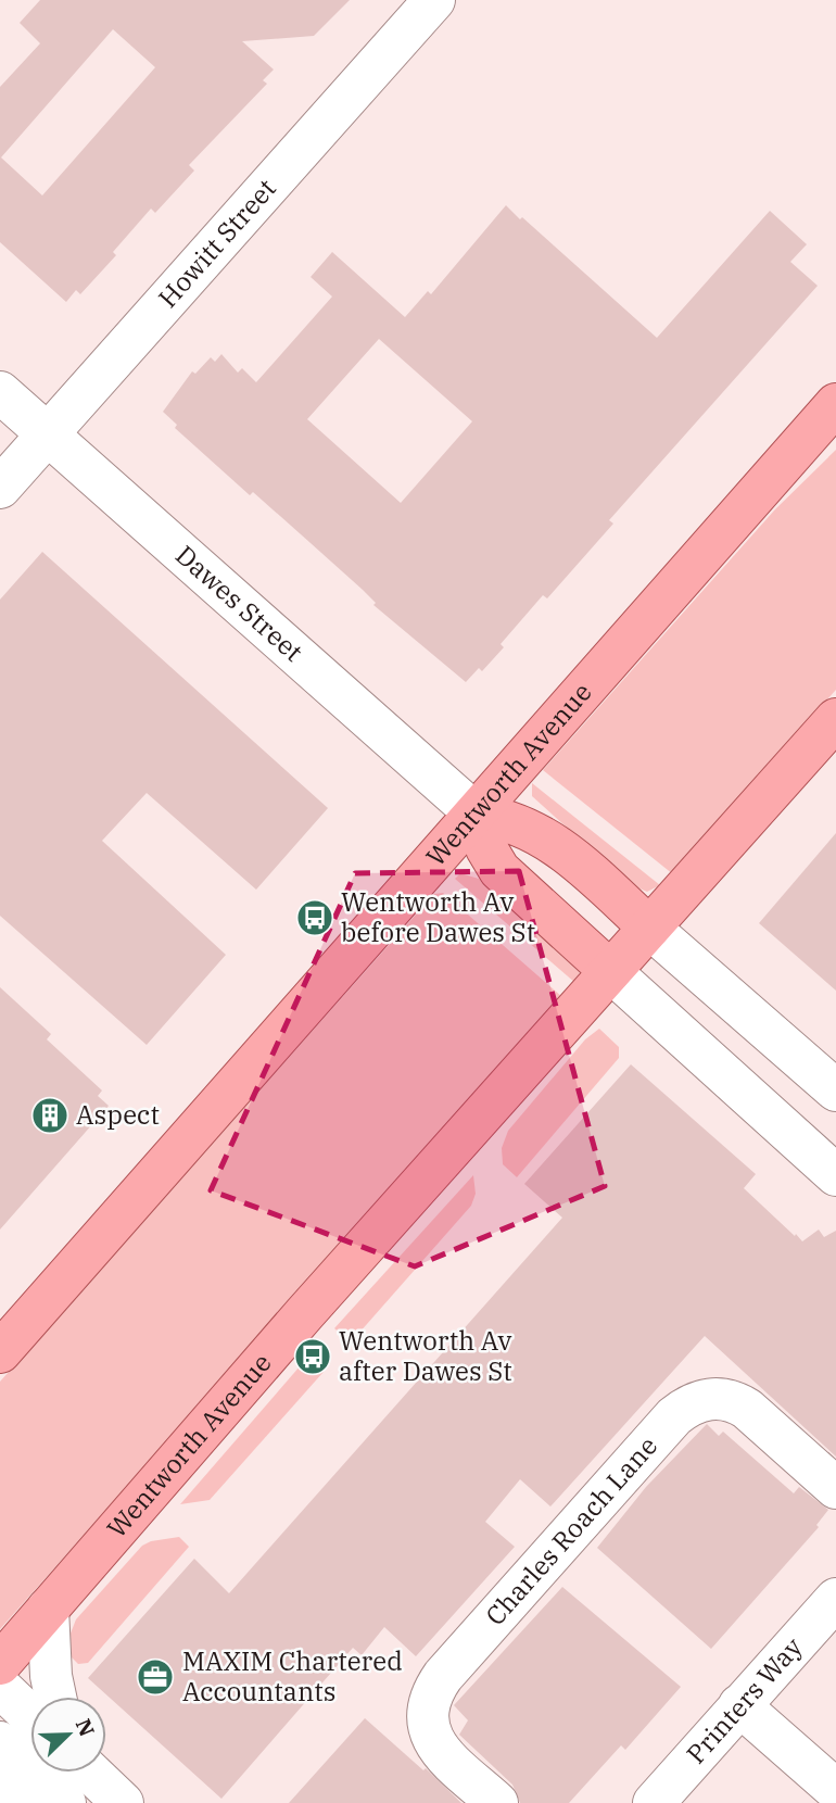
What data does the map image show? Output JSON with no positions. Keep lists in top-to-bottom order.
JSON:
{
  "streets": {
    "main road": ["Wentworth Avenue"],
    "street": [
      "Howitt Street",
      "Dawes Street",
      "Charles Roach Lane",
      "Printers Way"
    ]
  },
  "crossings": [
    ["Howitt Street", "Dawes Street"],
    ["Dawes Street", "Wentworth Avenue"]
  ],
  "places": {
    "bus stop": ["Wentworth Av before Dawes St", "Wentworth Av after Dawes St"],
    "building": ["Aspect"],
    "office": ["MAXIM Chartered Accountants"]
  },
  "north": "top right"
}
